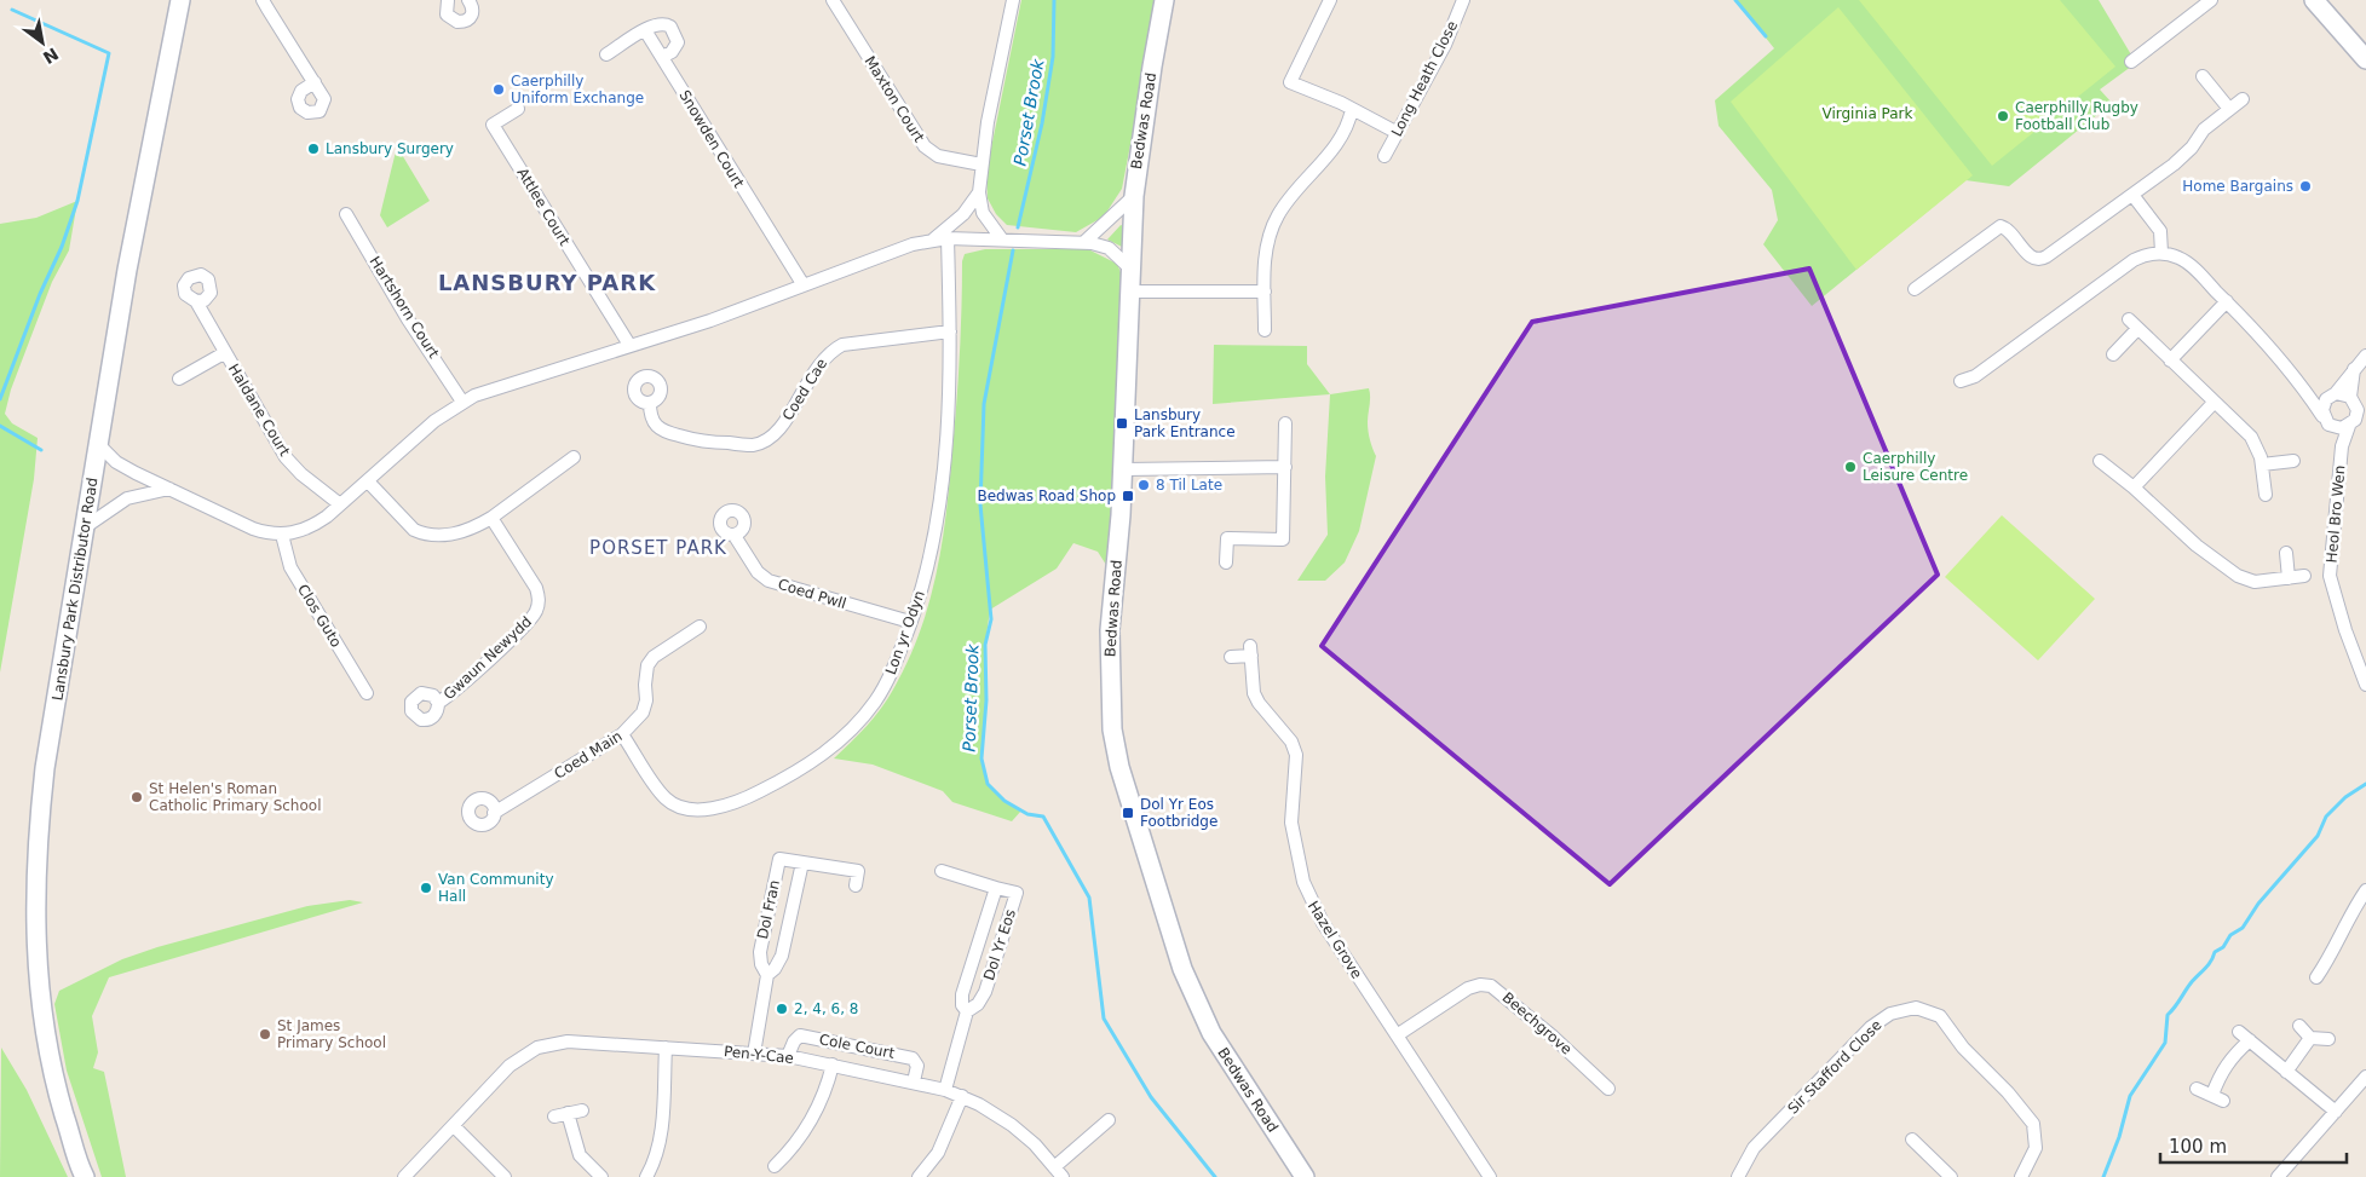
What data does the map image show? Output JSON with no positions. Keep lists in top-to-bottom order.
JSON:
{
  "streets": {
    "main road": ["Bedwas Road", "Lansbury Park Distributor Road"],
    "street": [
      "Long Heath Close",
      "Maxton Court",
      "Snowden Court",
      "Attlee Court",
      "Hartshorn Court",
      "Coed Cae",
      "Haldane Court",
      "Heol Bro Wen",
      "Coed Pwll",
      "Clos Guto",
      "Lon yr Odyn",
      "Gwaun Newydd",
      "Coed Main",
      "Dol Fran",
      "Hazel Grove",
      "Dol Yr Eos",
      "Beechgrove",
      "Cole Court",
      "Pen-Y-Cae",
      "Sir Stafford Close"
    ]
  },
  "crossings": [
    ["Coed Cae", "Lon yr Odyn"],
    ["Coed Pwll", "Lon yr Odyn"],
    ["Lon yr Odyn", "Coed Main"],
    ["Dol Fran", "Pen-Y-Cae"],
    ["Hazel Grove", "Beechgrove"],
    ["Dol Yr Eos", "Pen-Y-Cae"],
    ["Cole Court", "Pen-Y-Cae"]
  ],
  "districts": ["LANSBURY PARK", "PORSET PARK"],
  "water": ["Porset Brook"],
  "parks": ["Virginia Park"],
  "places": {
    "other": [
      "Caerphilly Uniform Exchange",
      "Caerphilly Rugby Football Club",
      "Lansbury Surgery",
      "Home Bargains",
      "Caerphilly Leisure Centre",
      "8 Til Late",
      "St Helen's Roman Catholic Primary School",
      "Van Community Hall",
      "2, 4, 6, 8",
      "St James Primary School"
    ],
    "transit": ["Lansbury Park Entrance", "Bedwas Road Shop", "Dol Yr Eos Footbridge"]
  },
  "scale_bar": "100 m",
  "north": "bottom right"
}
